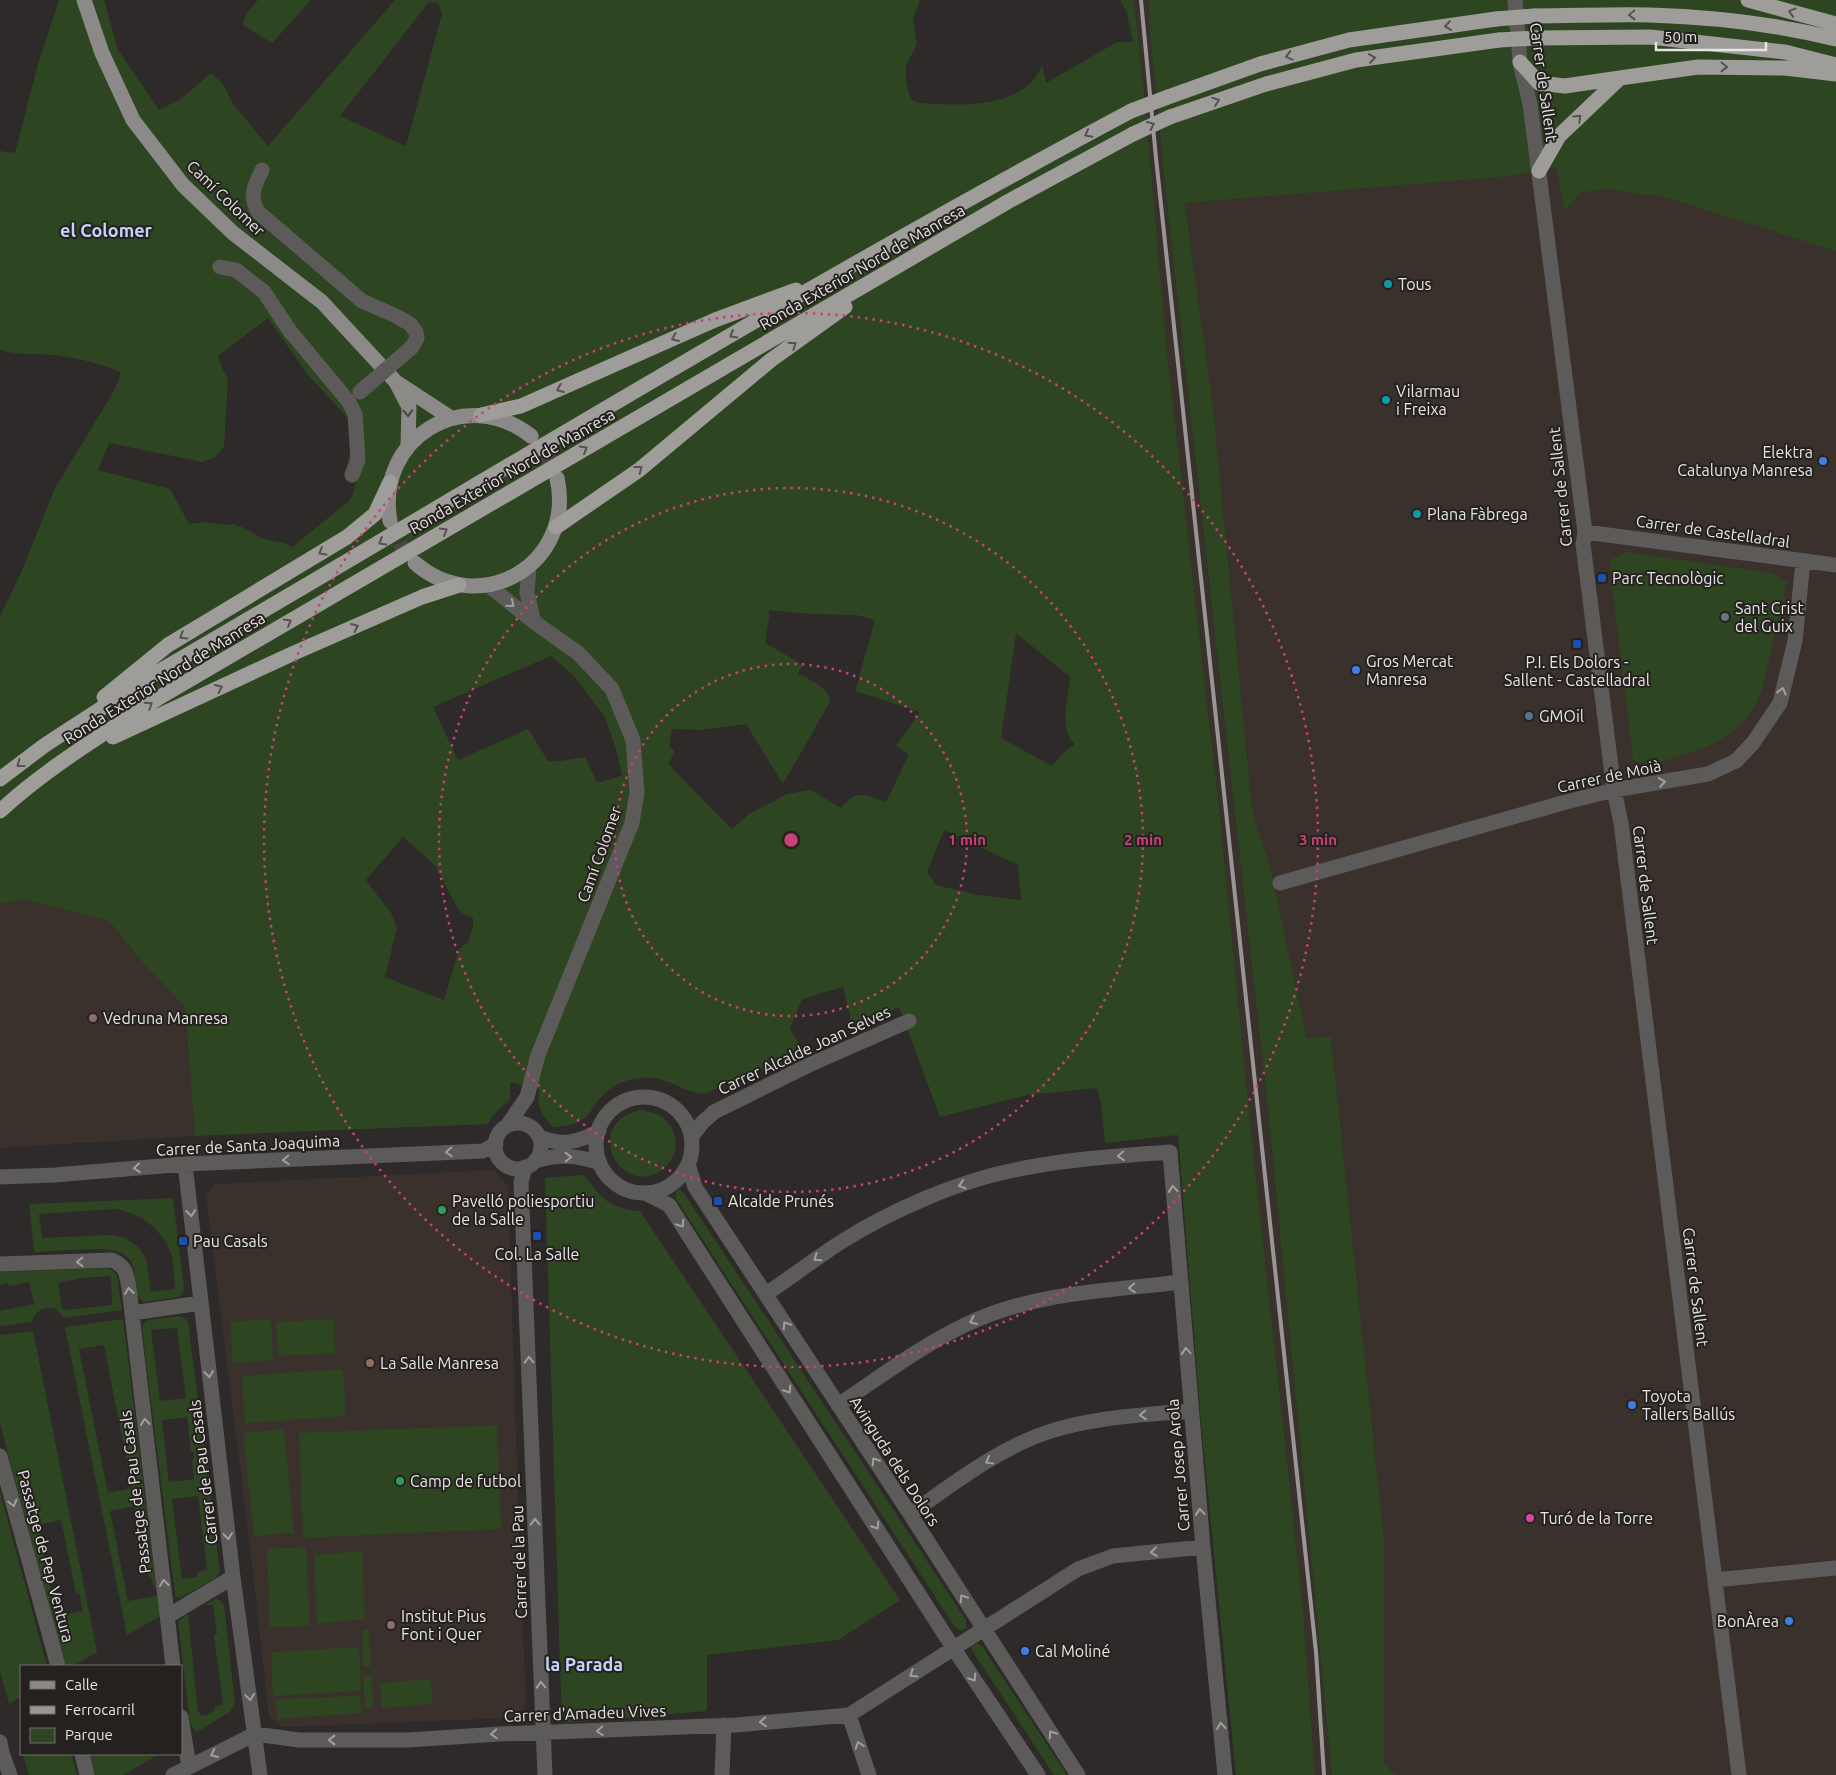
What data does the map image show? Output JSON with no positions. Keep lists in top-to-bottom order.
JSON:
{
  "streets": {
    "highway": ["Ronda Exterior Nord de Manresa"],
    "main road": ["Camí Colomer"],
    "street": [
      "Carrer de Sallent",
      "Carrer de Castelladral",
      "Carrer de Moià",
      "Carrer Alcalde Joan Selves",
      "Carrer de Santa Joaquima",
      "Avinguda dels Dolors",
      "Carrer Josep Arola",
      "Carrer de Pau Casals",
      "Passatge de Pau Casals",
      "Passatge de Pep Ventura",
      "Carrer de la Pau",
      "Carrer d'Amadeu Vives"
    ]
  },
  "crossings": [
    ["Carrer de Sallent", "Carrer de Castelladral"],
    ["Carrer de Sallent", "Carrer de Moià"],
    ["Camí Colomer", "Carrer de Santa Joaquima"],
    ["Camí Colomer", "Carrer de la Pau"],
    ["Carrer de Castelladral", "Carrer de Moià"],
    ["Carrer Alcalde Joan Selves", "Avinguda dels Dolors"],
    ["Carrer de Santa Joaquima", "Carrer de Pau Casals"],
    ["Carrer de Santa Joaquima", "Carrer de la Pau"],
    ["Avinguda dels Dolors", "Carrer Josep Arola"],
    ["Avinguda dels Dolors", "Carrer d'Amadeu Vives"],
    ["Carrer Josep Arola", "Carrer d'Amadeu Vives"],
    ["Carrer de Pau Casals", "Carrer d'Amadeu Vives"],
    ["Carrer de la Pau", "Carrer d'Amadeu Vives"]
  ],
  "one_way": [
    "Carrer de Moià",
    "Carrer de Santa Joaquima",
    "Carrer de Pau Casals",
    "Passatge de Pau Casals",
    "Passatge de Pep Ventura",
    "Carrer de la Pau",
    "Carrer d'Amadeu Vives"
  ],
  "districts": ["el Colomer", "la Parada"],
  "places": {
    "other": [
      "Tous",
      "Vilarmau i Freixa",
      "Elektra Catalunya Manresa",
      "Plana Fàbrega",
      "Sant Crist del Guix",
      "Gros Mercat Manresa",
      "GMOil",
      "Vedruna Manresa",
      "Pavelló poliesportiu de la Salle",
      "La Salle Manresa",
      "Toyota Tallers Ballús",
      "Camp de futbol",
      "Turó de la Torre",
      "BonÀrea",
      "Institut Pius Font i Quer",
      "Cal Moliné"
    ],
    "transit": [
      "Parc Tecnològic",
      "P.I. Els Dolors - Sallent - Castelladral",
      "Alcalde Prunés",
      "Col. La Salle",
      "Pau Casals"
    ]
  },
  "legend": ["Calle", "Ferrocarril", "Parque"],
  "scale_bar": "50 m",
  "rings": ["1 min", "2 min", "3 min"]
}
